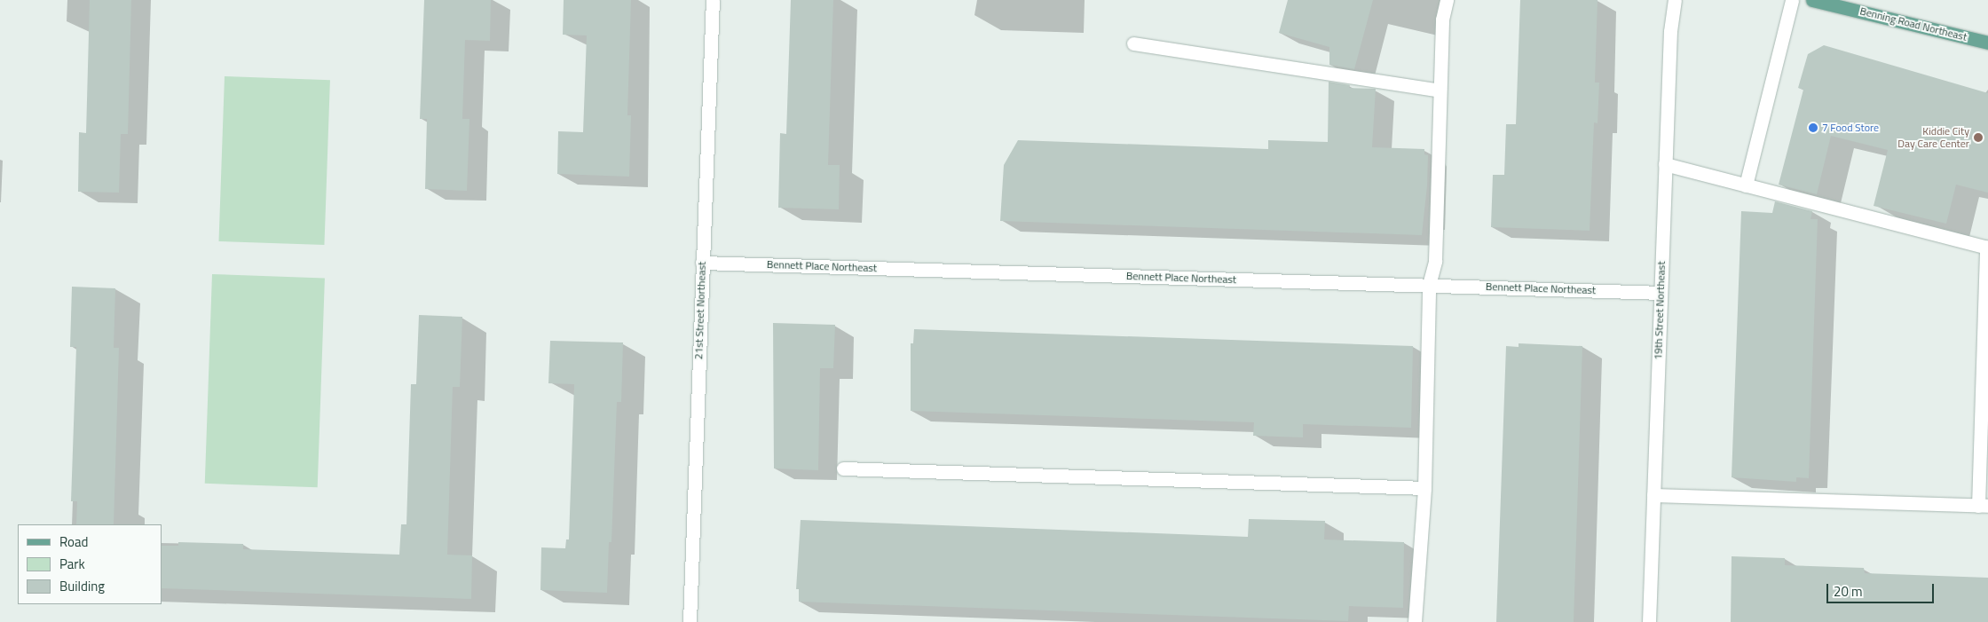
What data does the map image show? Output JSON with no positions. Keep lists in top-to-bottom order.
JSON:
{
  "streets": {
    "main road": ["Benning Road Northeast"],
    "street": ["Bennett Place Northeast", "21st Street Northeast", "19th Street Northeast"]
  },
  "crossings": [
    ["Bennett Place Northeast", "21st Street Northeast"],
    ["Bennett Place Northeast", "19th Street Northeast"]
  ],
  "places": ["7 Food Store", "Kiddie City Day Care Center"],
  "legend": ["Road", "Park", "Building"],
  "scale_bar": "20 m"
}
